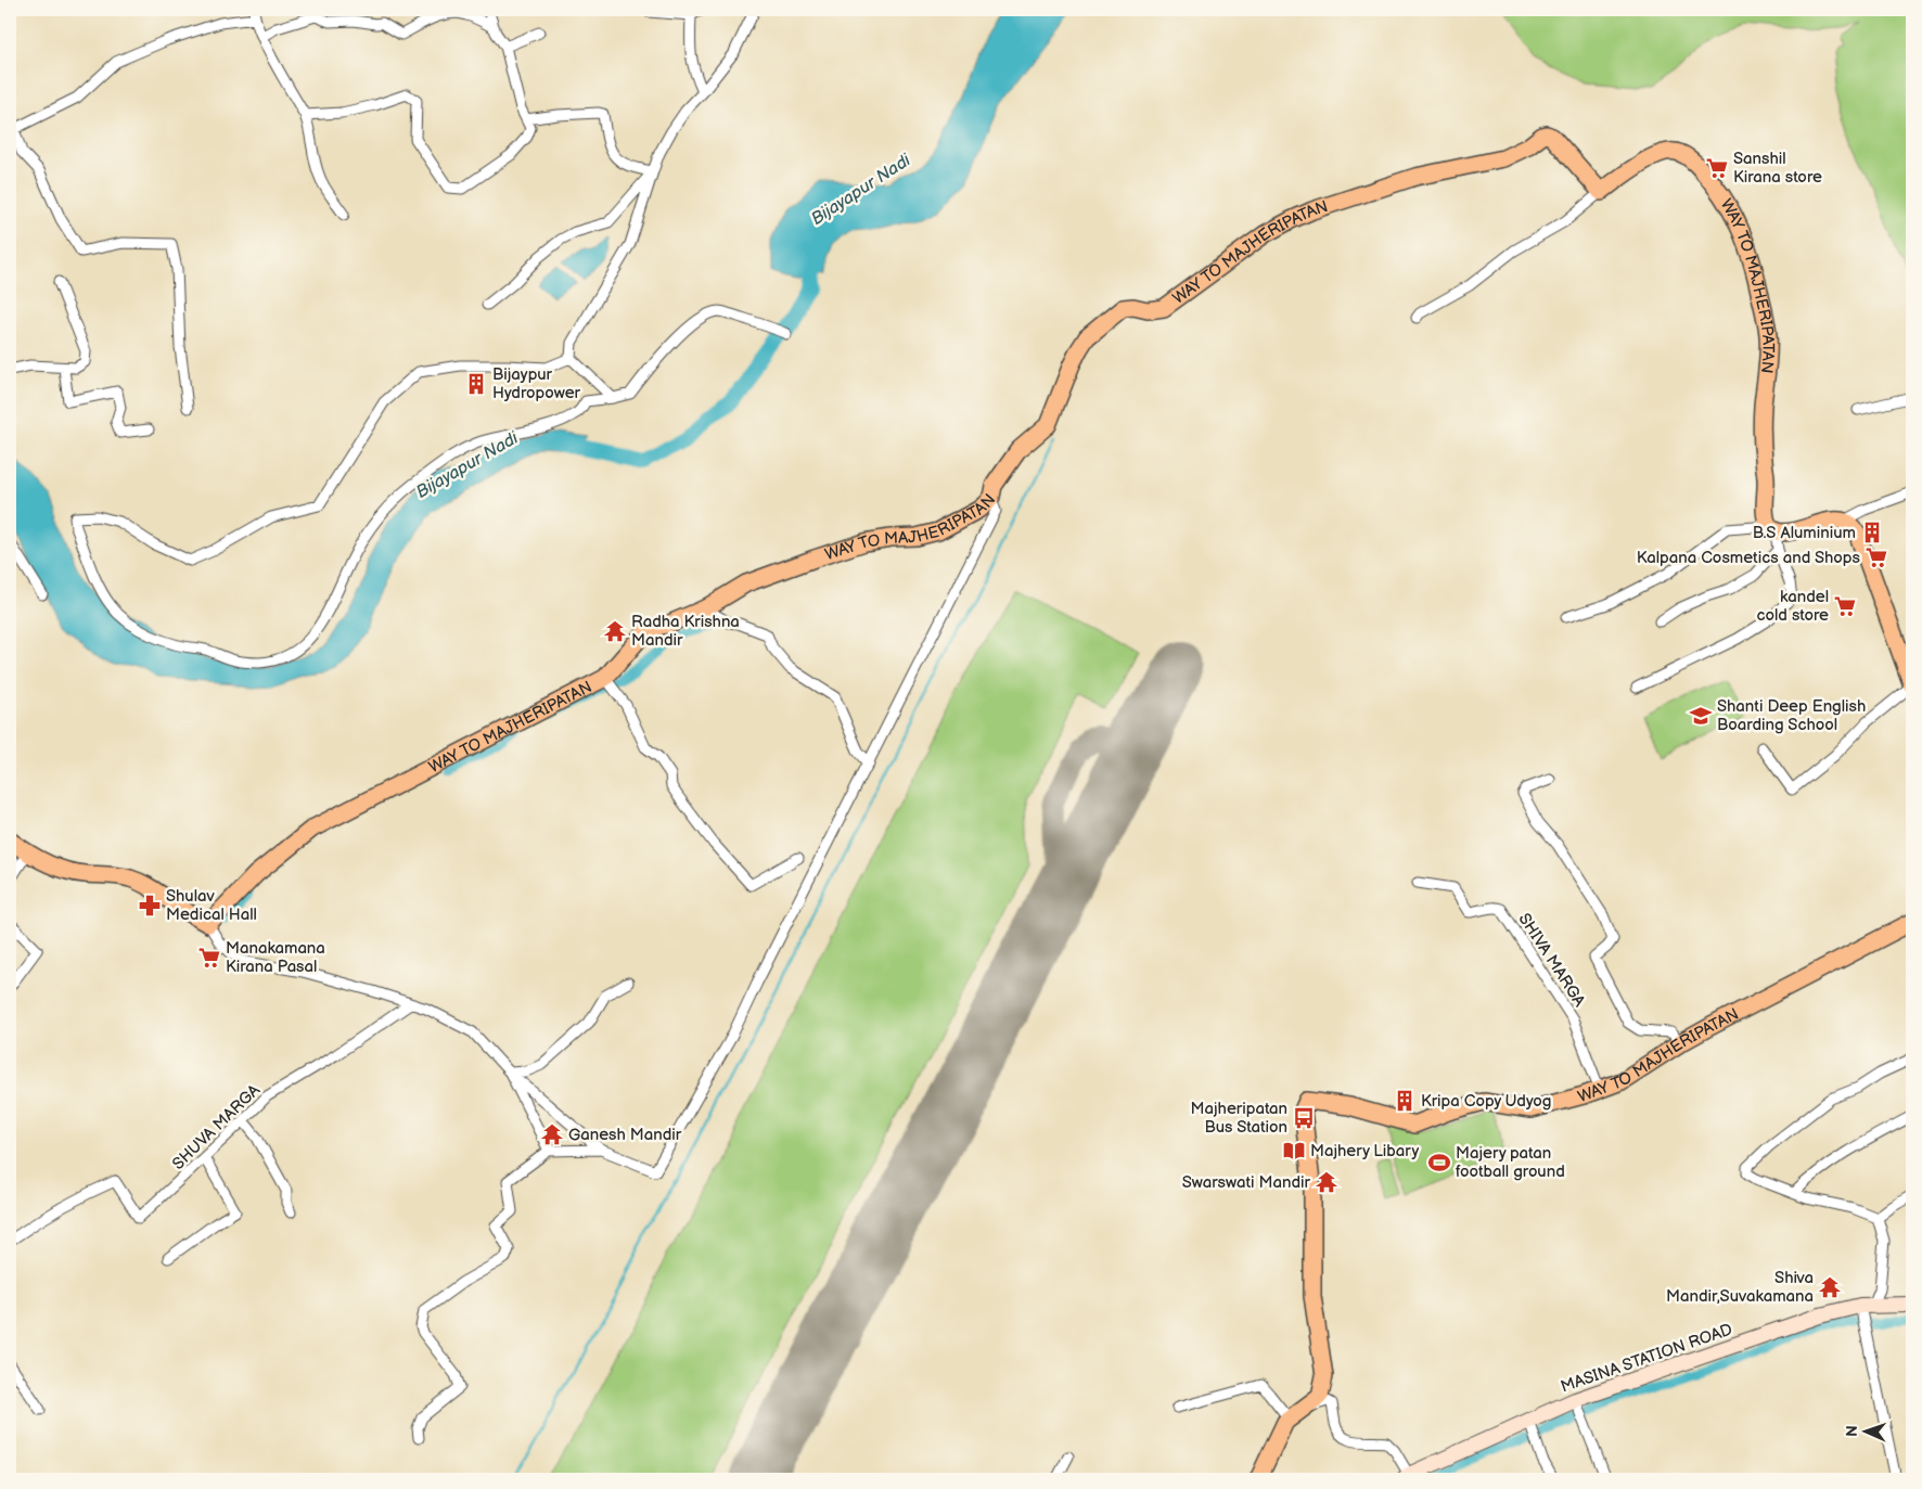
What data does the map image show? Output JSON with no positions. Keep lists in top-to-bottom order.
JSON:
{
  "streets": {
    "main road": ["WAY TO MAJHERIPATAN"],
    "street": ["SHIVA MARGA", "SHUVA MARGA", "MASINA STATION ROAD"]
  },
  "crossings": [
    ["WAY TO MAJHERIPATAN", "SHIVA MARGA"]
  ],
  "water": ["Bijayapur Nadi"],
  "places": {
    "supermarket": [
      "Sanshil Kirana store",
      "Kalpana Cosmetics and Shops",
      "kandel cold store",
      "Manakamana Kirana Pasal"
    ],
    "building": ["Bijaypur Hydropower", "B.S Aluminium", "Kripa Copy Udyog"],
    "temple": [
      "Radha Krishna Mandir",
      "Ganesh Mandir",
      "Swarswati Mandir",
      "Shiva Mandir,Suvakamana"
    ],
    "school or university": ["Shanti Deep English Boarding School"],
    "pharmacy": ["Shulav Medical Hall"],
    "bus stop": ["Majheripatan Bus Station"],
    "library": ["Majhery Libary"],
    "sports": ["Majery patan football ground"]
  },
  "north": "left"
}
